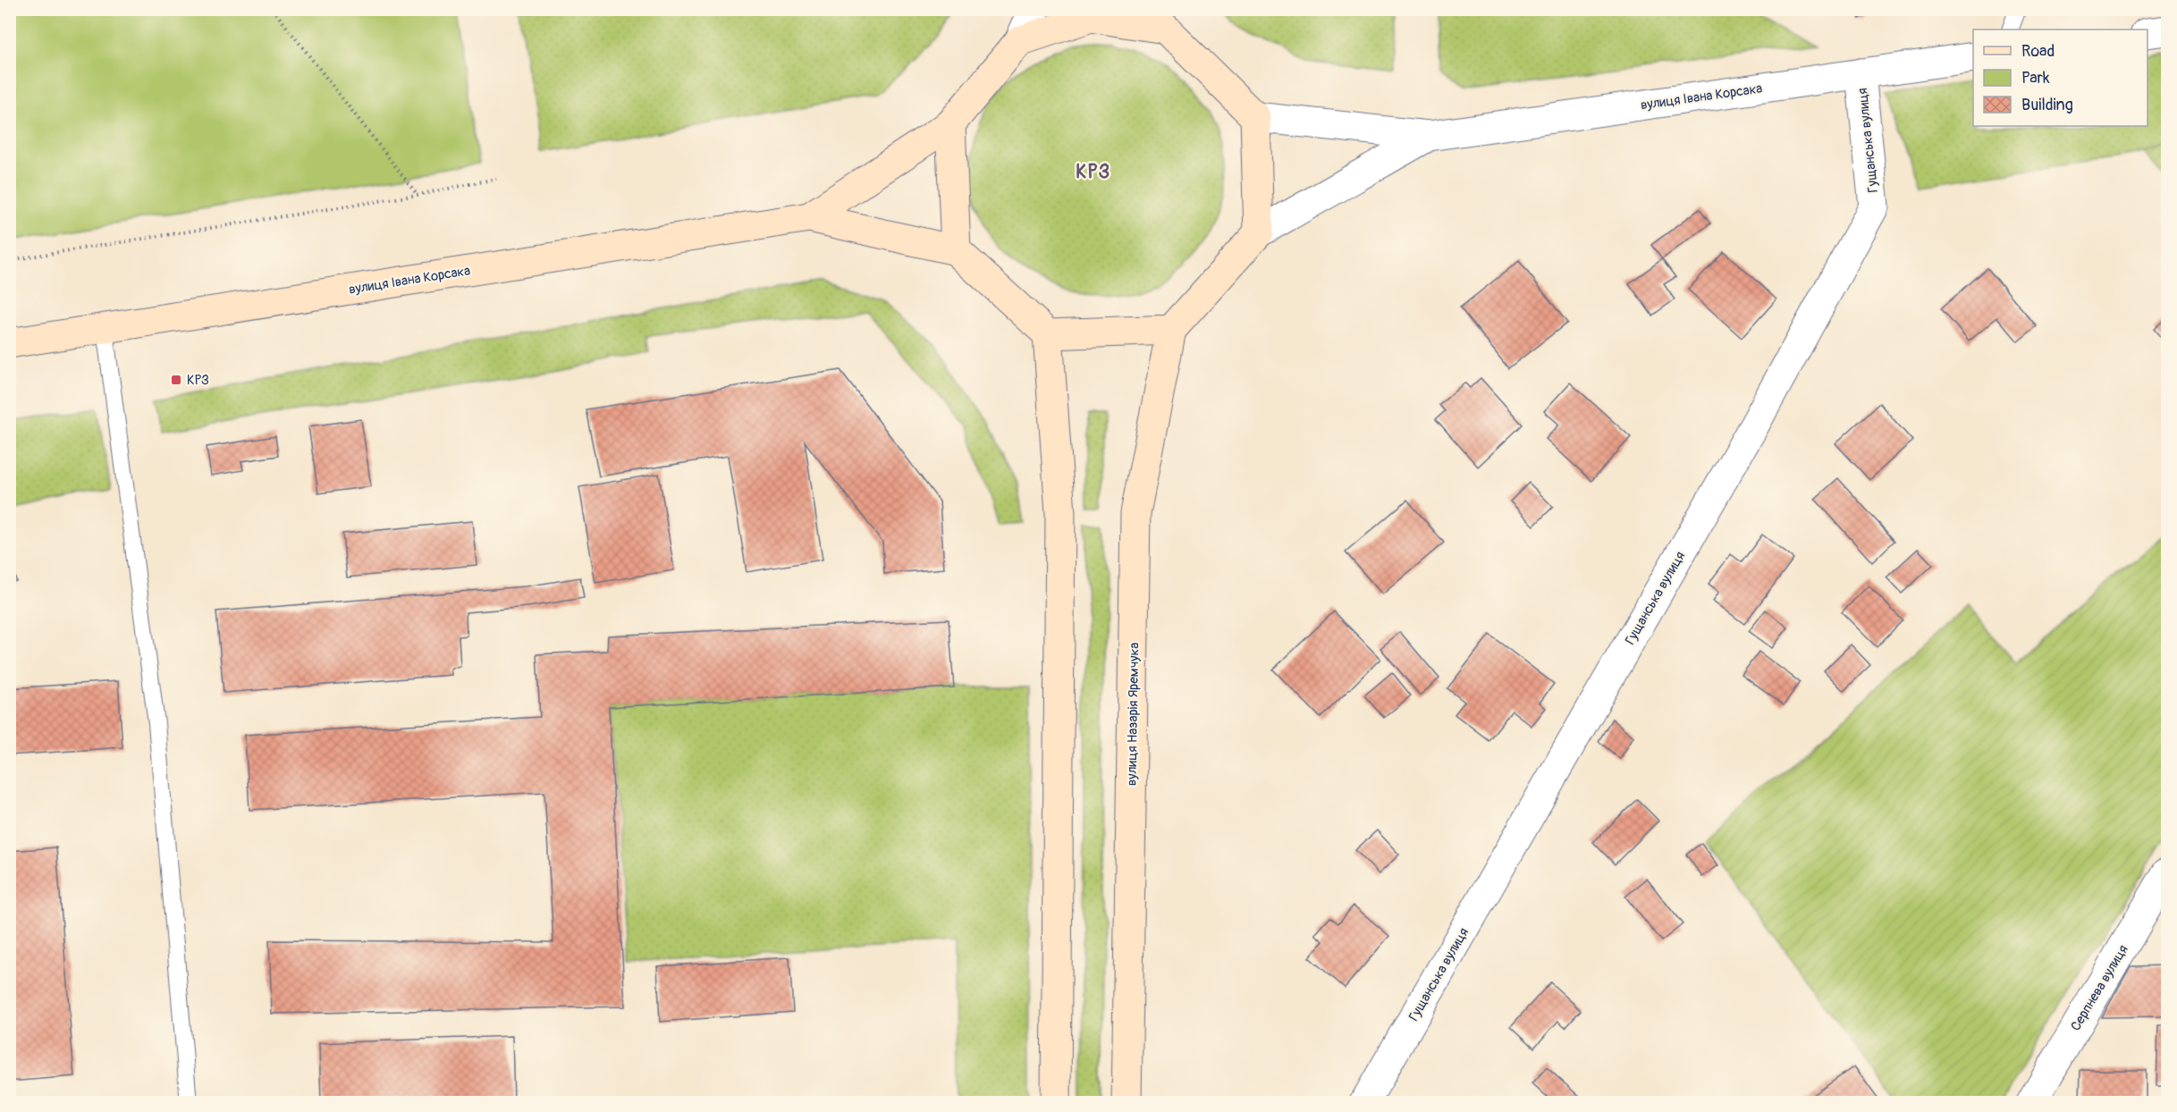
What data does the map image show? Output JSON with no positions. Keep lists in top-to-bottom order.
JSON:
{
  "streets": {
    "street": [
      "вулиця Івана Корсака",
      "Гущанська вулиця",
      "вулиця Назарія Яремчука",
      "Серпнева вулиця"
    ]
  },
  "crossings": [
    ["вулиця Івана Корсака", "Гущанська вулиця"]
  ],
  "districts": ["КРЗ"],
  "places": {
    "transit": ["КРЗ"]
  },
  "legend": ["Road", "Park", "Building"]
}
